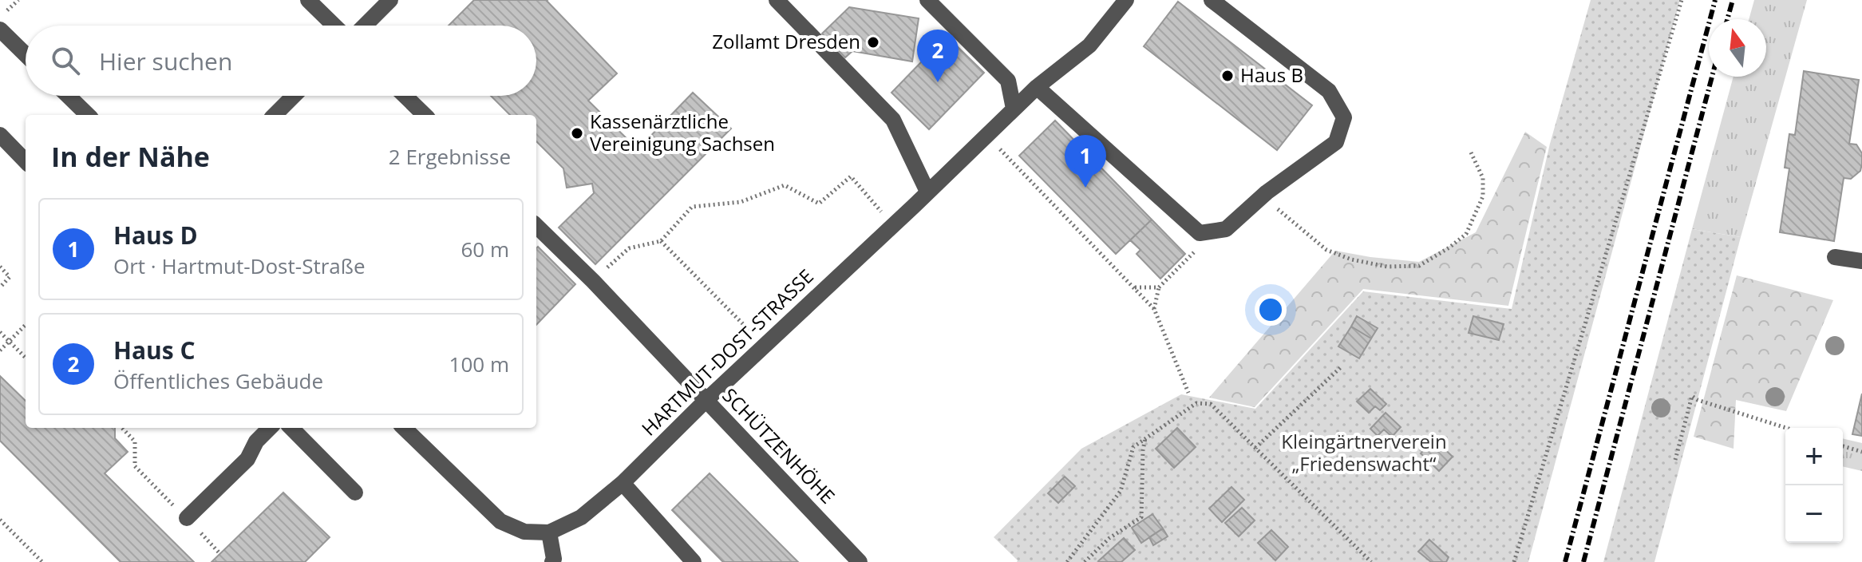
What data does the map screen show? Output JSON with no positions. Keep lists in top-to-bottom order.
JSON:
{
  "streets": {
    "street": ["HARTMUT-DOST-STRASSE", "SCHÜTZENHÖHE"]
  },
  "crossings": [
    ["HARTMUT-DOST-STRASSE", "SCHÜTZENHÖHE"]
  ],
  "parks": ["Kleingärtnerverein „Friedenswacht“"],
  "places": ["Zollamt Dresden", "Haus B", "Kassenärztliche Vereinigung Sachsen"],
  "north": "top",
  "page": {
    "search": "Hier suchen",
    "pins": ["2", "1"],
    "heading": ["In der Nähe", "2 Ergebnisse"],
    "list": [
      {
        "mark": "1",
        "name": "Haus D",
        "note": "Ort · Hartmut-Dost-Straße",
        "value": "60 m"
      },
      {
        "mark": "2",
        "name": "Haus C",
        "note": "Öffentliches Gebäude",
        "value": "100 m"
      }
    ],
    "map_buttons": ["+", "−"]
  }
}
